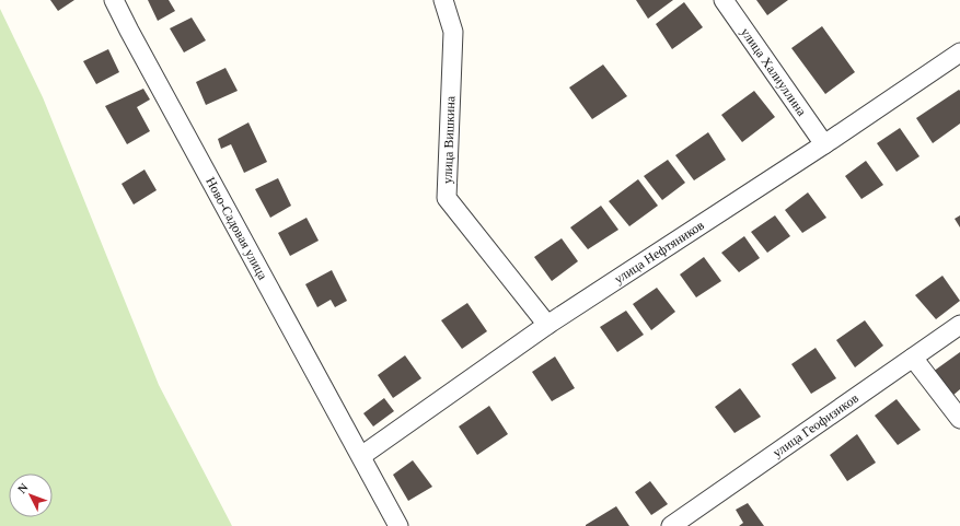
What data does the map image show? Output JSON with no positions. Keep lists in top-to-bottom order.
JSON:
{
  "streets": {
    "street": [
      "улица Халиуллина",
      "улица Вишкина",
      "Ново-Садовая улица",
      "улица Нефтяников",
      "улица Геофизиков"
    ]
  },
  "crossings": [
    ["улица Халиуллина", "улица Нефтяников"],
    ["улица Вишкина", "улица Нефтяников"],
    ["Ново-Садовая улица", "улица Нефтяников"]
  ],
  "north": "top left"
}
